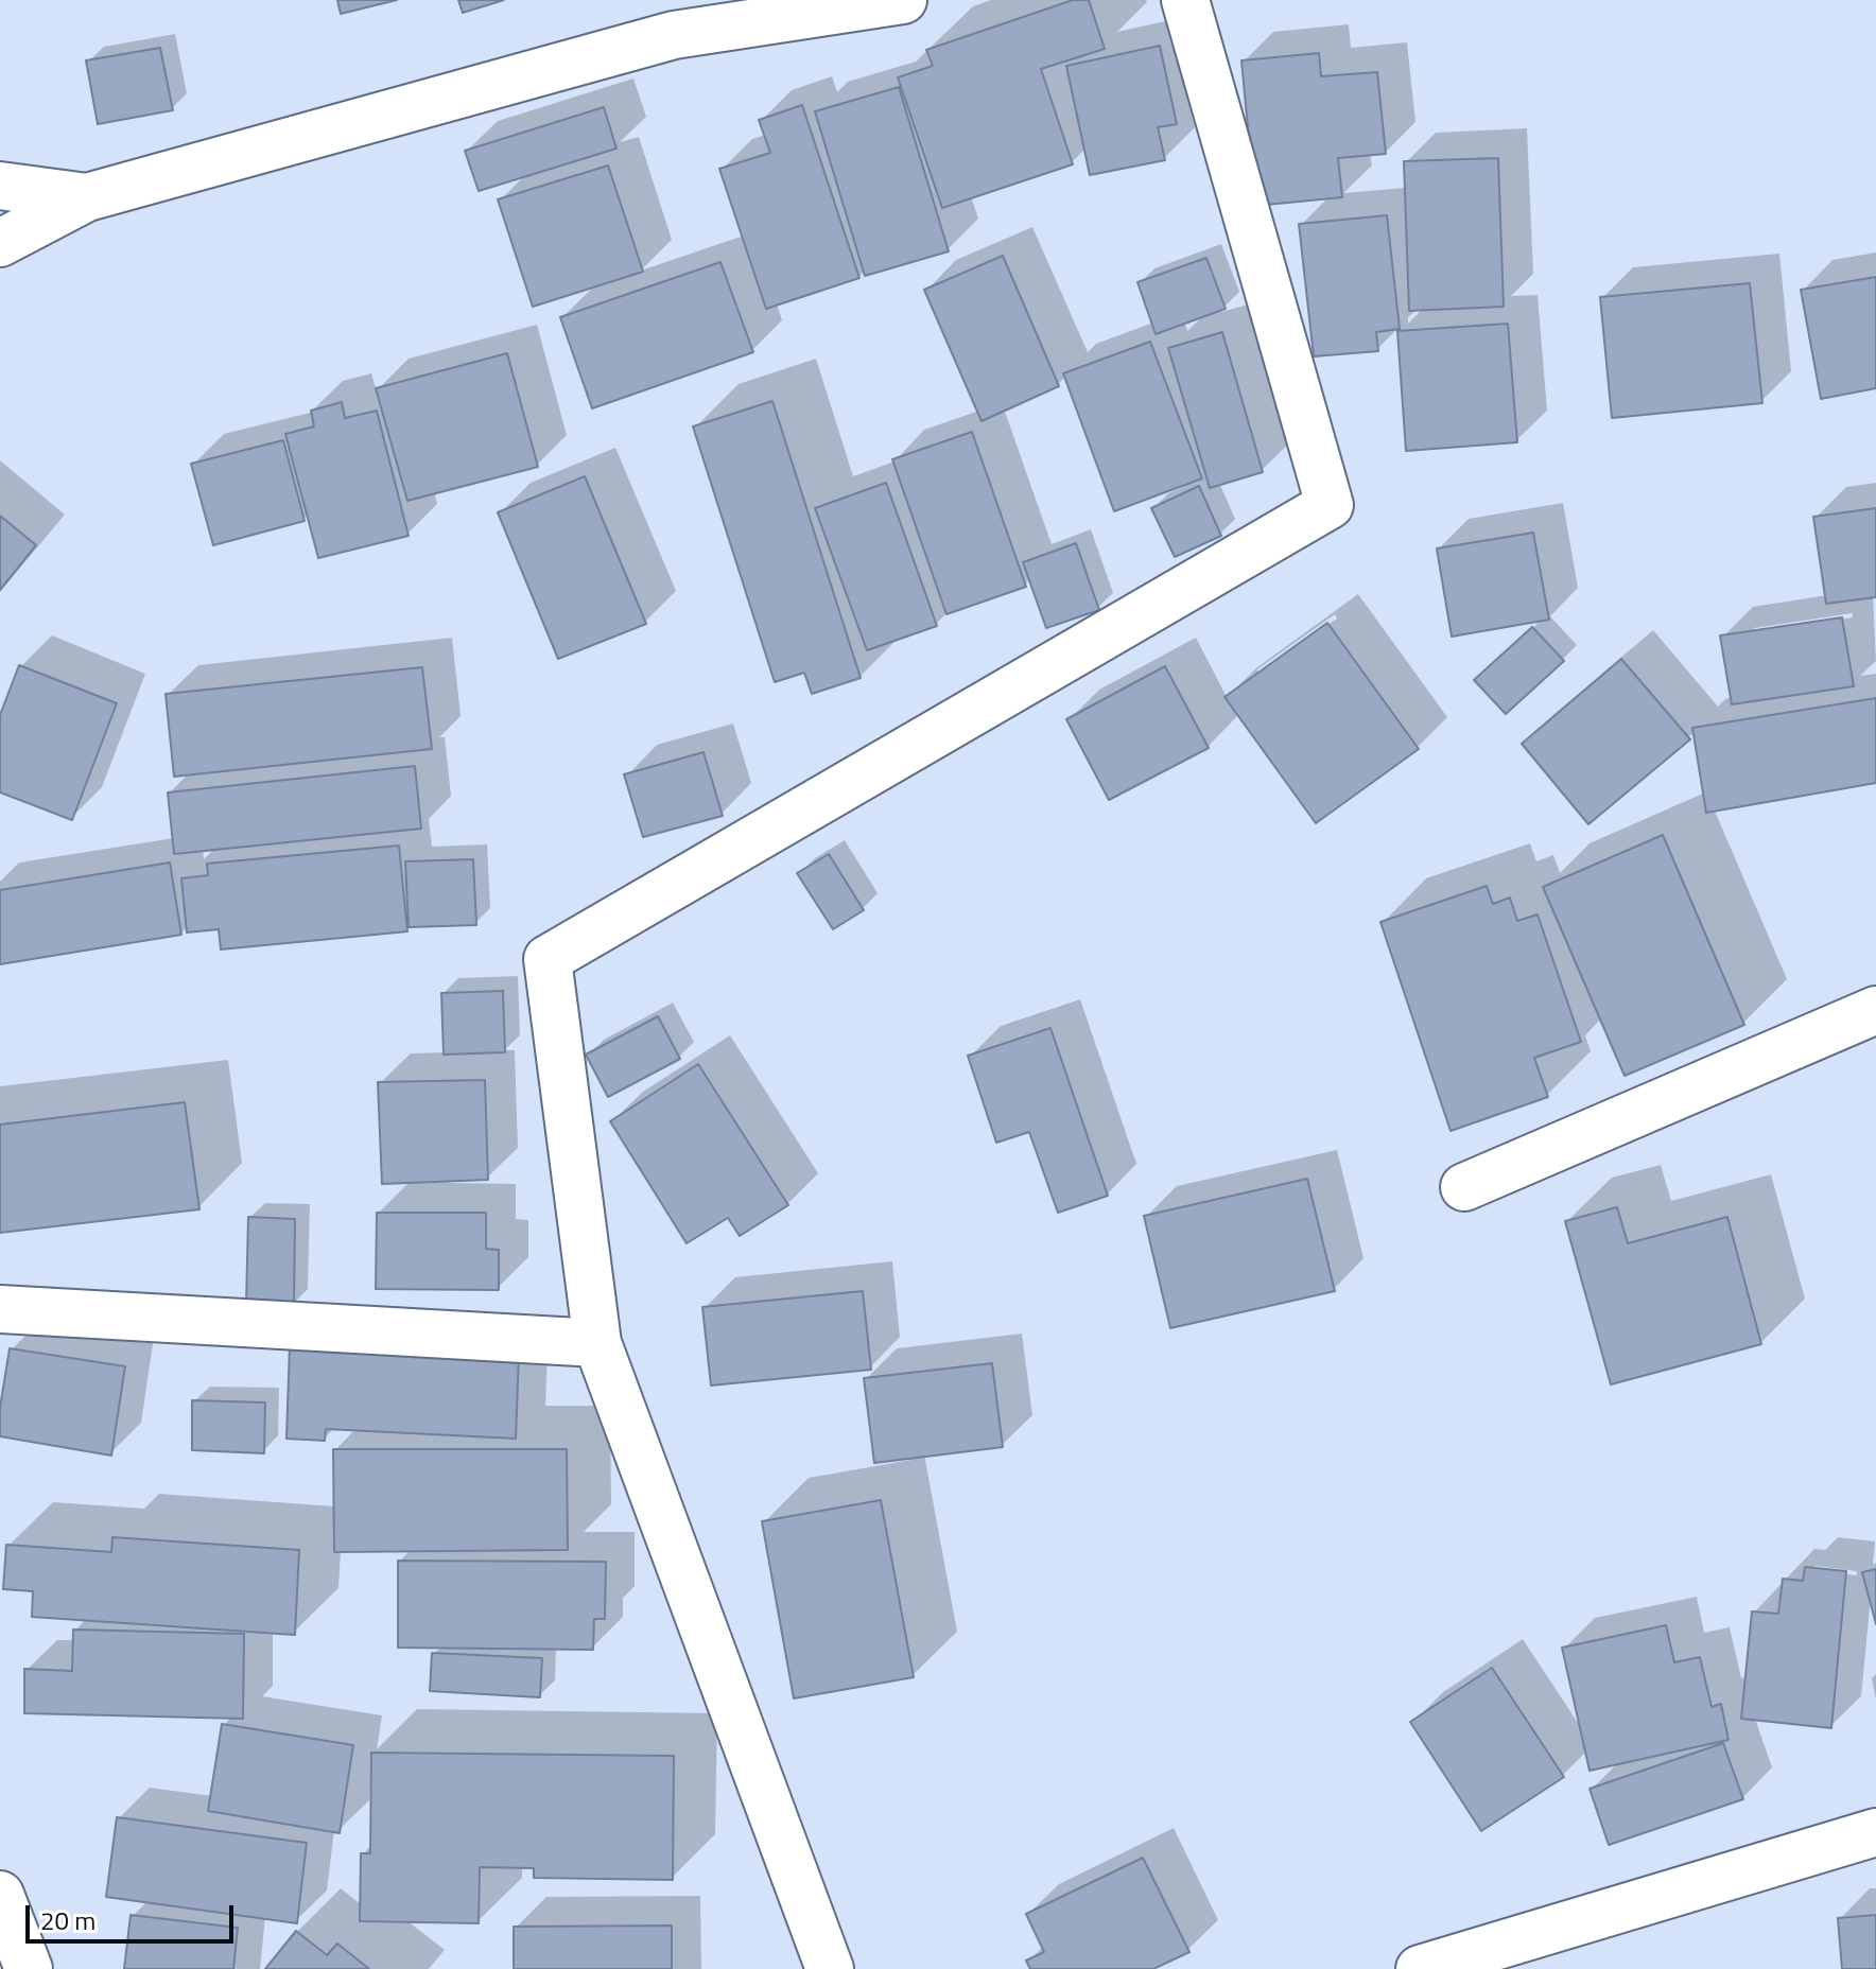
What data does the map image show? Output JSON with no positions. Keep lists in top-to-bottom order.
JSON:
{
  "scale_bar": "20 m"
}
